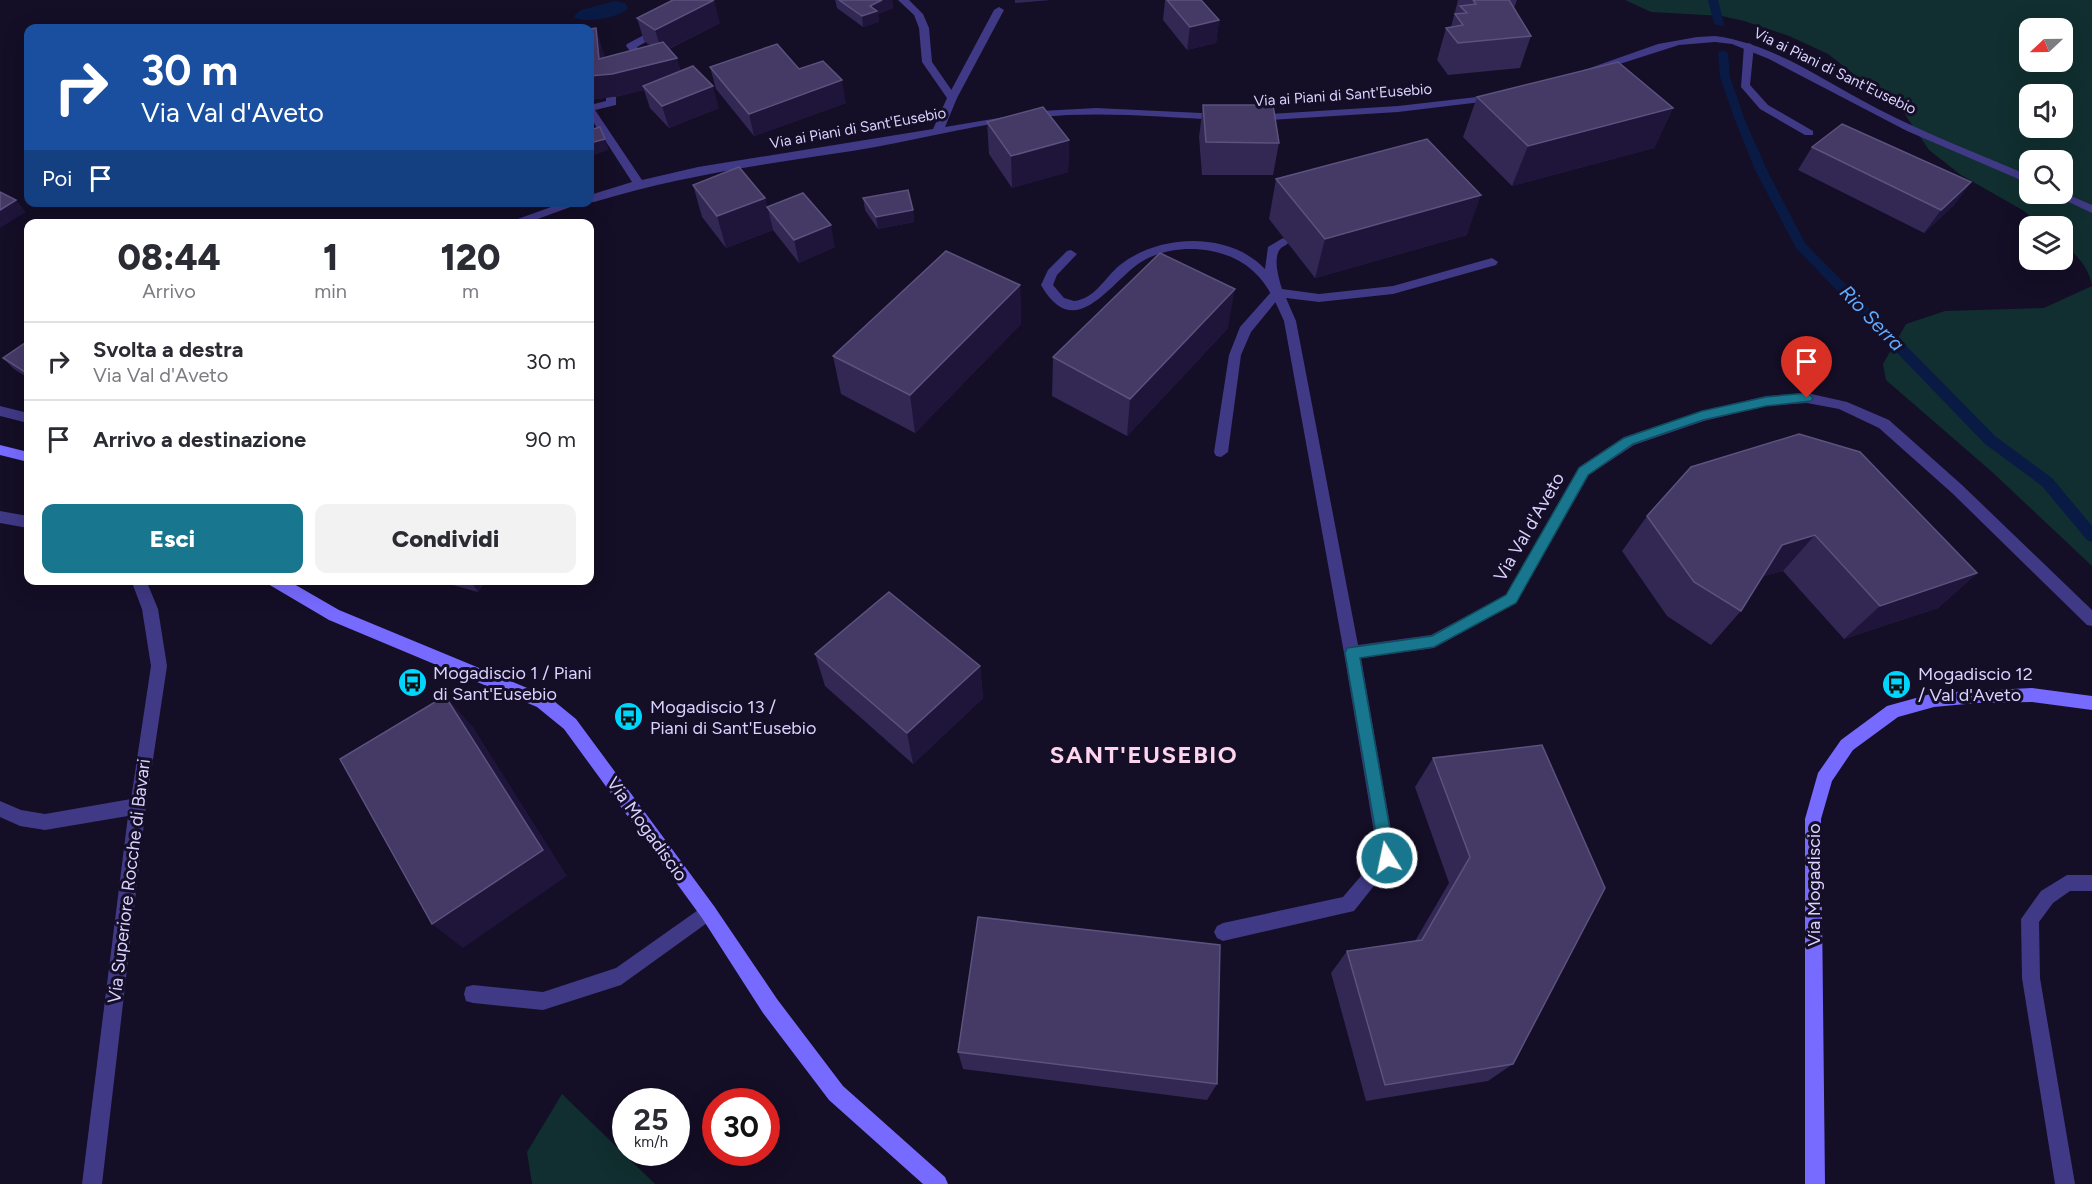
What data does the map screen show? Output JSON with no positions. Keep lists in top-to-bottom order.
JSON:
{
  "streets": {
    "street": [
      "Via ai Piani di Sant'Eusebio",
      "Via Val d'Aveto",
      "Via Mogadiscio",
      "Via Superiore Rocche di Bavari"
    ]
  },
  "districts": ["SANT'EUSEBIO"],
  "water": ["Rio Serra"],
  "places": {
    "bus stop": ["Mogadiscio 1 / Piani di Sant'Eusebio", "Mogadiscio 12 / Val d'Aveto", "Mogadiscio 13 / Piani di Sant'Eusebio"]
  },
  "north": "left",
  "page": {
    "turn": ["30 m", "Via Val d'Aveto"],
    "then": "Poi",
    "eta": [
      "08:44",
      "Arrivo",
      "1",
      "min",
      "120",
      "m"
    ],
    "list": [
      {
        "name": "Svolta a destra",
        "note": "Via Val d'Aveto",
        "value": "30 m"
      },
      {
        "name": "Arrivo a destinazione",
        "value": "90 m"
      }
    ],
    "buttons": ["Esci", "Condividi"],
    "speed": "25 km/h",
    "limit": "30"
  }
}
